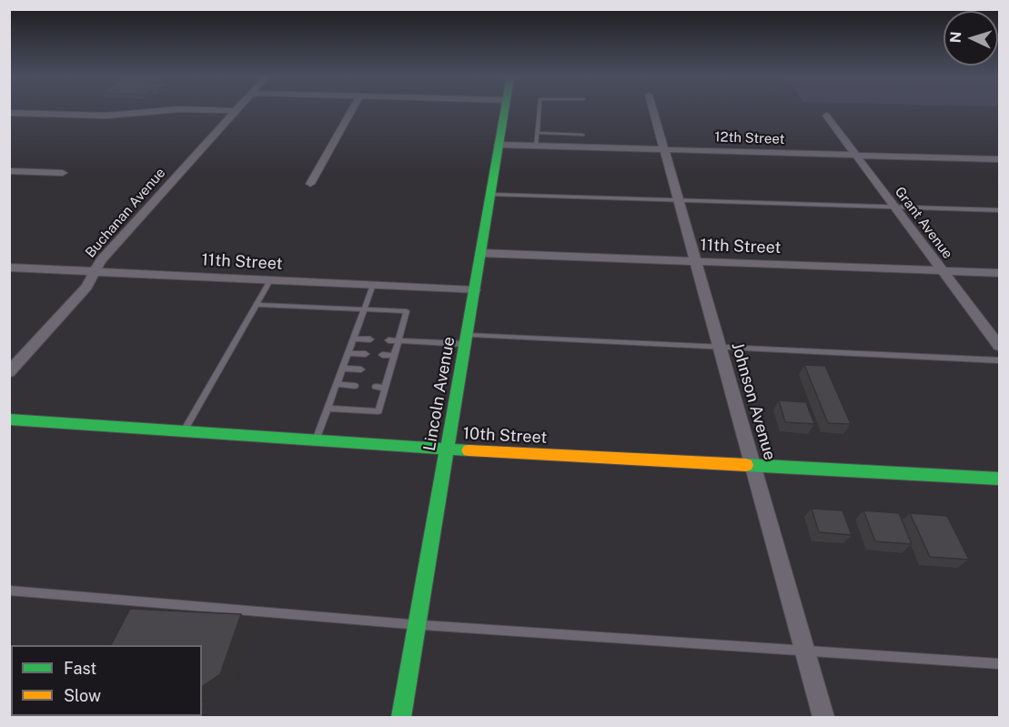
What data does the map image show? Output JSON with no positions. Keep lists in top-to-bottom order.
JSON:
{
  "streets": {
    "main road": ["Lincoln Avenue", "10th Street"],
    "street": [
      "12th Street",
      "Buchanan Avenue",
      "Grant Avenue",
      "11th Street",
      "Johnson Avenue"
    ]
  },
  "crossings": [
    ["12th Street", "Grant Avenue"],
    ["12th Street", "Lincoln Avenue"],
    ["12th Street", "Johnson Avenue"],
    ["Buchanan Avenue", "11th Street"],
    ["Grant Avenue", "11th Street"],
    ["11th Street", "Lincoln Avenue"],
    ["11th Street", "Johnson Avenue"],
    ["Lincoln Avenue", "10th Street"],
    ["Johnson Avenue", "10th Street"]
  ],
  "legend": ["Fast", "Slow"],
  "north": "left"
}
